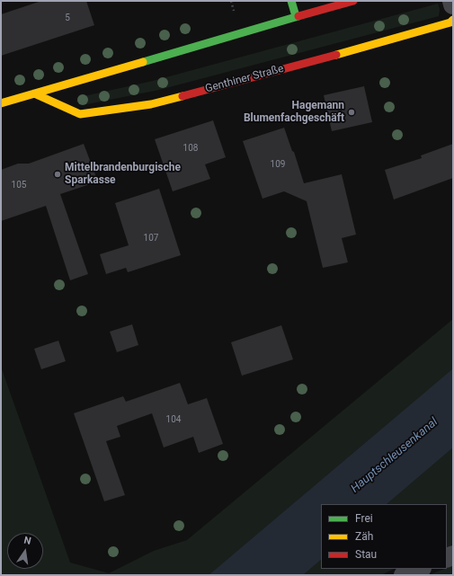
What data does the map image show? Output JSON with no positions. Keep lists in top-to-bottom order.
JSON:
{
  "streets": {
    "street": ["Genthiner Straße"]
  },
  "water": ["Hauptschleusenkanal"],
  "places": ["Hagemann Blumenfachgeschäft", "Mittelbrandenburgische Sparkasse"],
  "house_numbers": [
    "5",
    "108",
    "109",
    "105",
    "107",
    "104"
  ],
  "legend": ["Frei", "Zäh", "Stau"],
  "north": "top"
}
